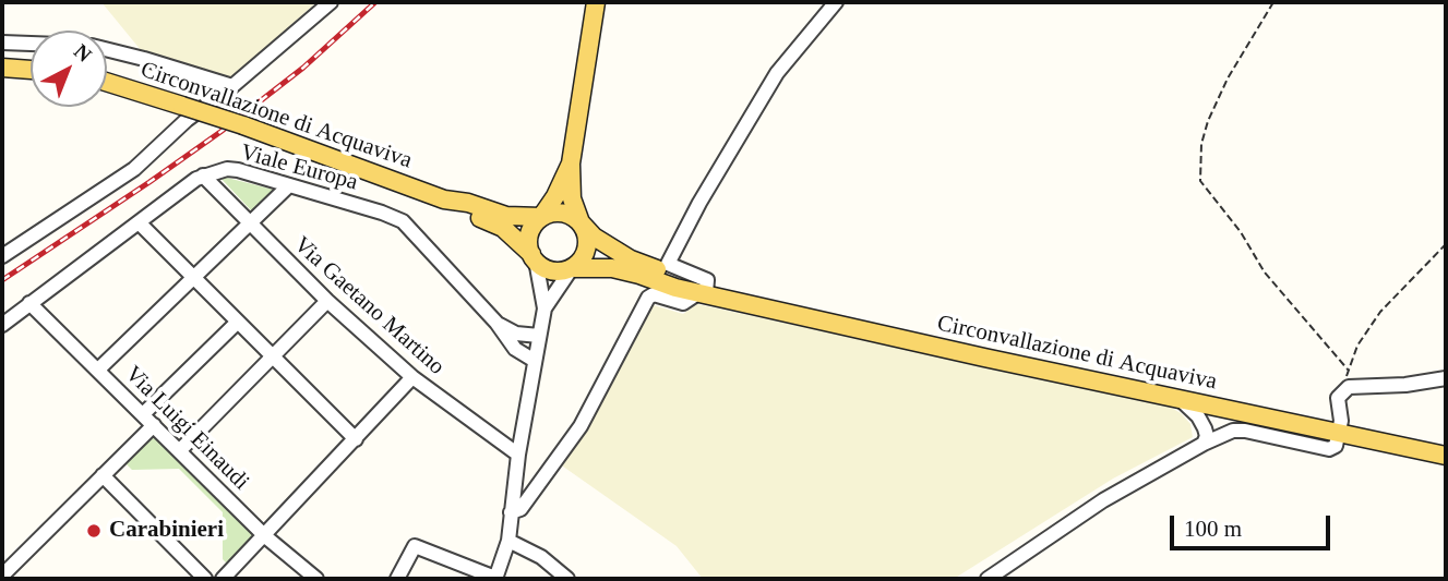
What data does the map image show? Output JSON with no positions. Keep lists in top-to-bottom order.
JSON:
{
  "streets": {
    "main road": ["Circonvallazione di Acquaviva"],
    "street": ["Viale Europa", "Via Gaetano Martino", "Via Luigi Einaudi"]
  },
  "crossings": [
    ["Viale Europa", "Via Gaetano Martino"],
    ["Viale Europa", "Via Luigi Einaudi"]
  ],
  "places": ["Carabinieri"],
  "scale_bar": "100 m",
  "north": "top right"
}
